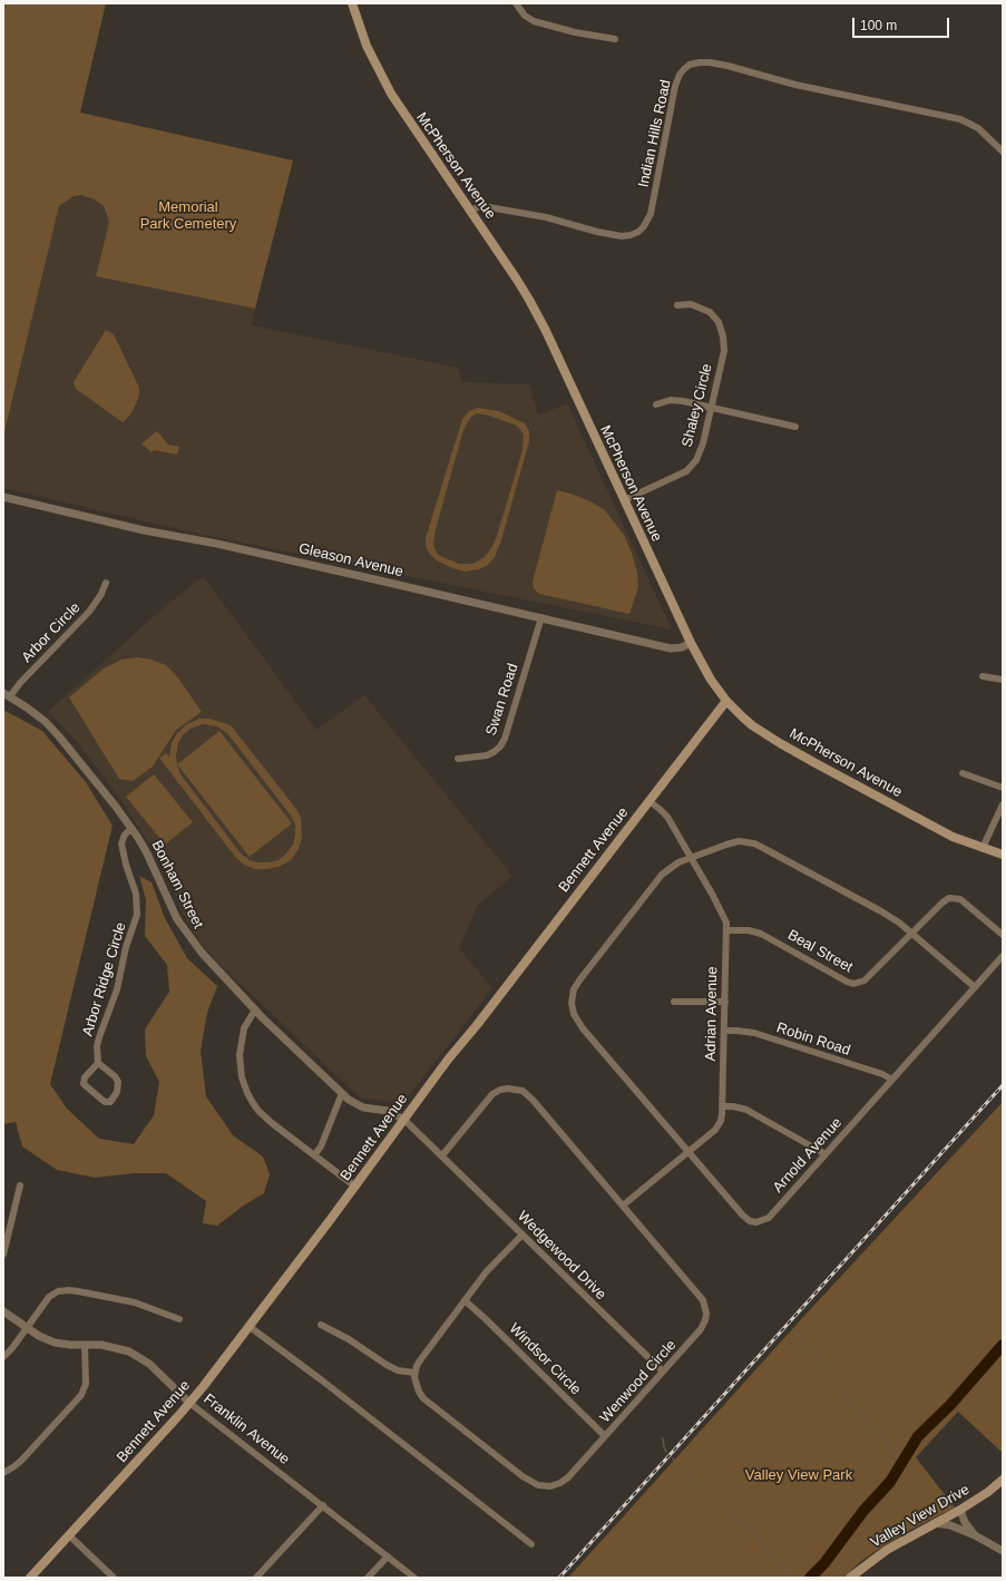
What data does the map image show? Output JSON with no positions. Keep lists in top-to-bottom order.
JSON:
{
  "streets": {
    "main road": ["McPherson Avenue", "Bennett Avenue", "Valley View Drive"],
    "street": [
      "Indian Hills Road",
      "Shaley Circle",
      "Gleason Avenue",
      "Arbor Circle",
      "Swan Road",
      "Bonham Street",
      "Beal Street",
      "Arbor Ridge Circle",
      "Adrian Avenue",
      "Robin Road",
      "Arnold Avenue",
      "Wedgewood Drive",
      "Windsor Circle",
      "Wenwood Circle",
      "Franklin Avenue"
    ]
  },
  "crossings": [
    ["Indian Hills Road", "McPherson Avenue"],
    ["McPherson Avenue", "Shaley Circle"],
    ["McPherson Avenue", "Gleason Avenue"],
    ["McPherson Avenue", "Bennett Avenue"],
    ["Gleason Avenue", "Swan Road"],
    ["Arbor Circle", "Bonham Street"],
    ["Bennett Avenue", "Bonham Street"],
    ["Bennett Avenue", "Adrian Avenue"],
    ["Bennett Avenue", "Wedgewood Drive"],
    ["Bennett Avenue", "Franklin Avenue"],
    ["Bonham Street", "Arbor Ridge Circle"],
    ["Bonham Street", "Wedgewood Drive"],
    ["Beal Street", "Adrian Avenue"],
    ["Beal Street", "Arnold Avenue"],
    ["Adrian Avenue", "Robin Road"],
    ["Adrian Avenue", "Arnold Avenue"],
    ["Adrian Avenue", "Wenwood Circle"],
    ["Robin Road", "Arnold Avenue"],
    ["Wedgewood Drive", "Wenwood Circle"],
    ["Windsor Circle", "Wenwood Circle"]
  ],
  "parks": ["Memorial Park Cemetery", "Valley View Park"],
  "scale_bar": "100 m"
}
